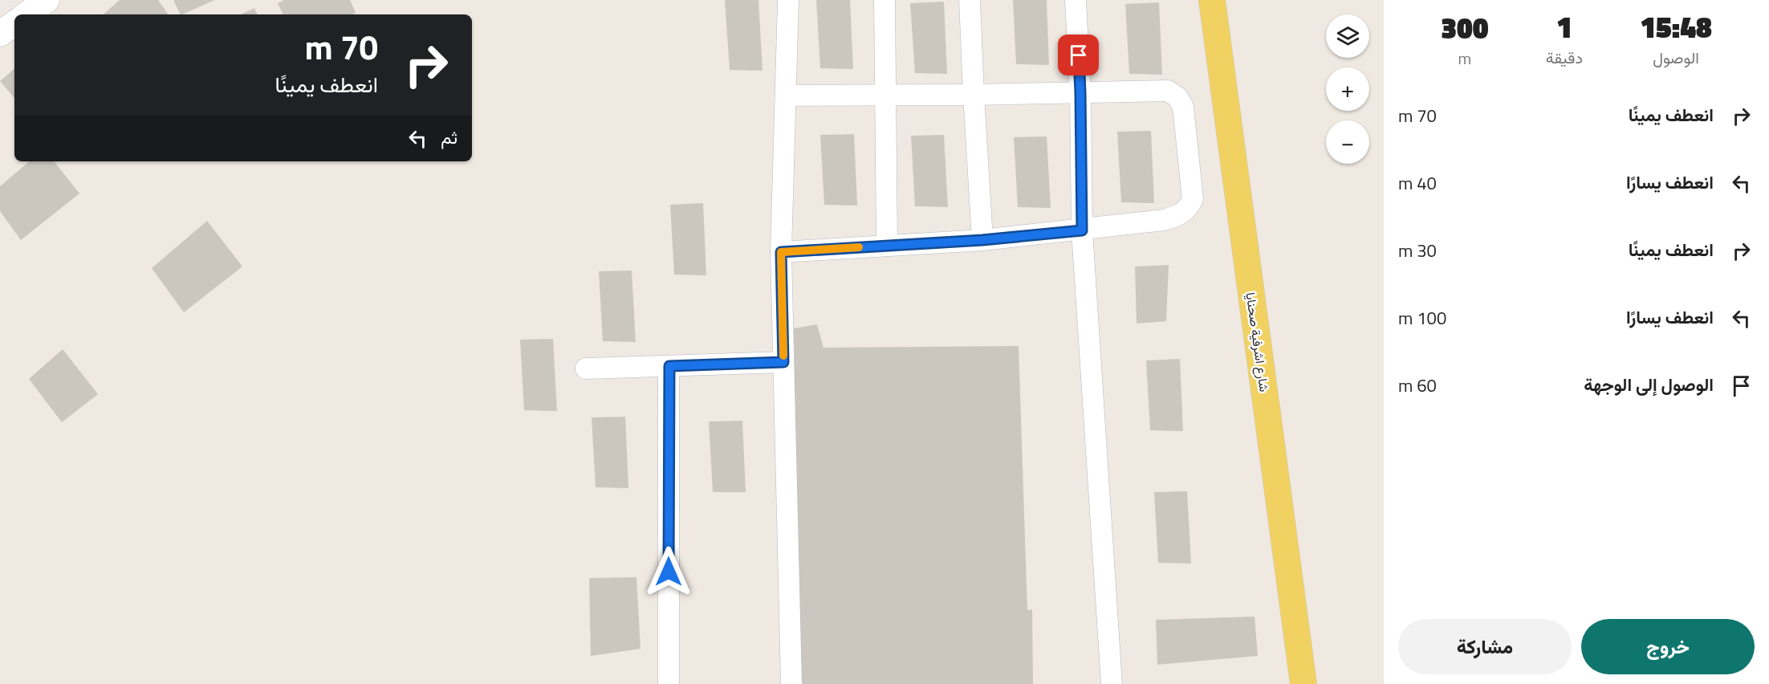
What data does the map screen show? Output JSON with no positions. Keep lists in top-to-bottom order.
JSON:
{
  "streets": {
    "main road": ["شارع اشرفية صحنايا"]
  },
  "page": {
    "eta": [
      "15:48",
      "الوصول",
      "1",
      "دقيقة",
      "300",
      "m"
    ],
    "map_buttons": ["+", "−"],
    "turn": ["70 m", "انعطف يمينًا"],
    "list": [
      {
        "name": "انعطف يمينًا",
        "value": "70 m"
      },
      {
        "name": "انعطف يسارًا",
        "value": "40 m"
      },
      {
        "name": "انعطف يمينًا",
        "value": "30 m"
      },
      {
        "name": "انعطف يسارًا",
        "value": "100 m"
      },
      {
        "name": "الوصول إلى الوجهة",
        "value": "60 m"
      }
    ],
    "then": "ثم",
    "buttons": ["خروج", "مشاركة"]
  }
}
